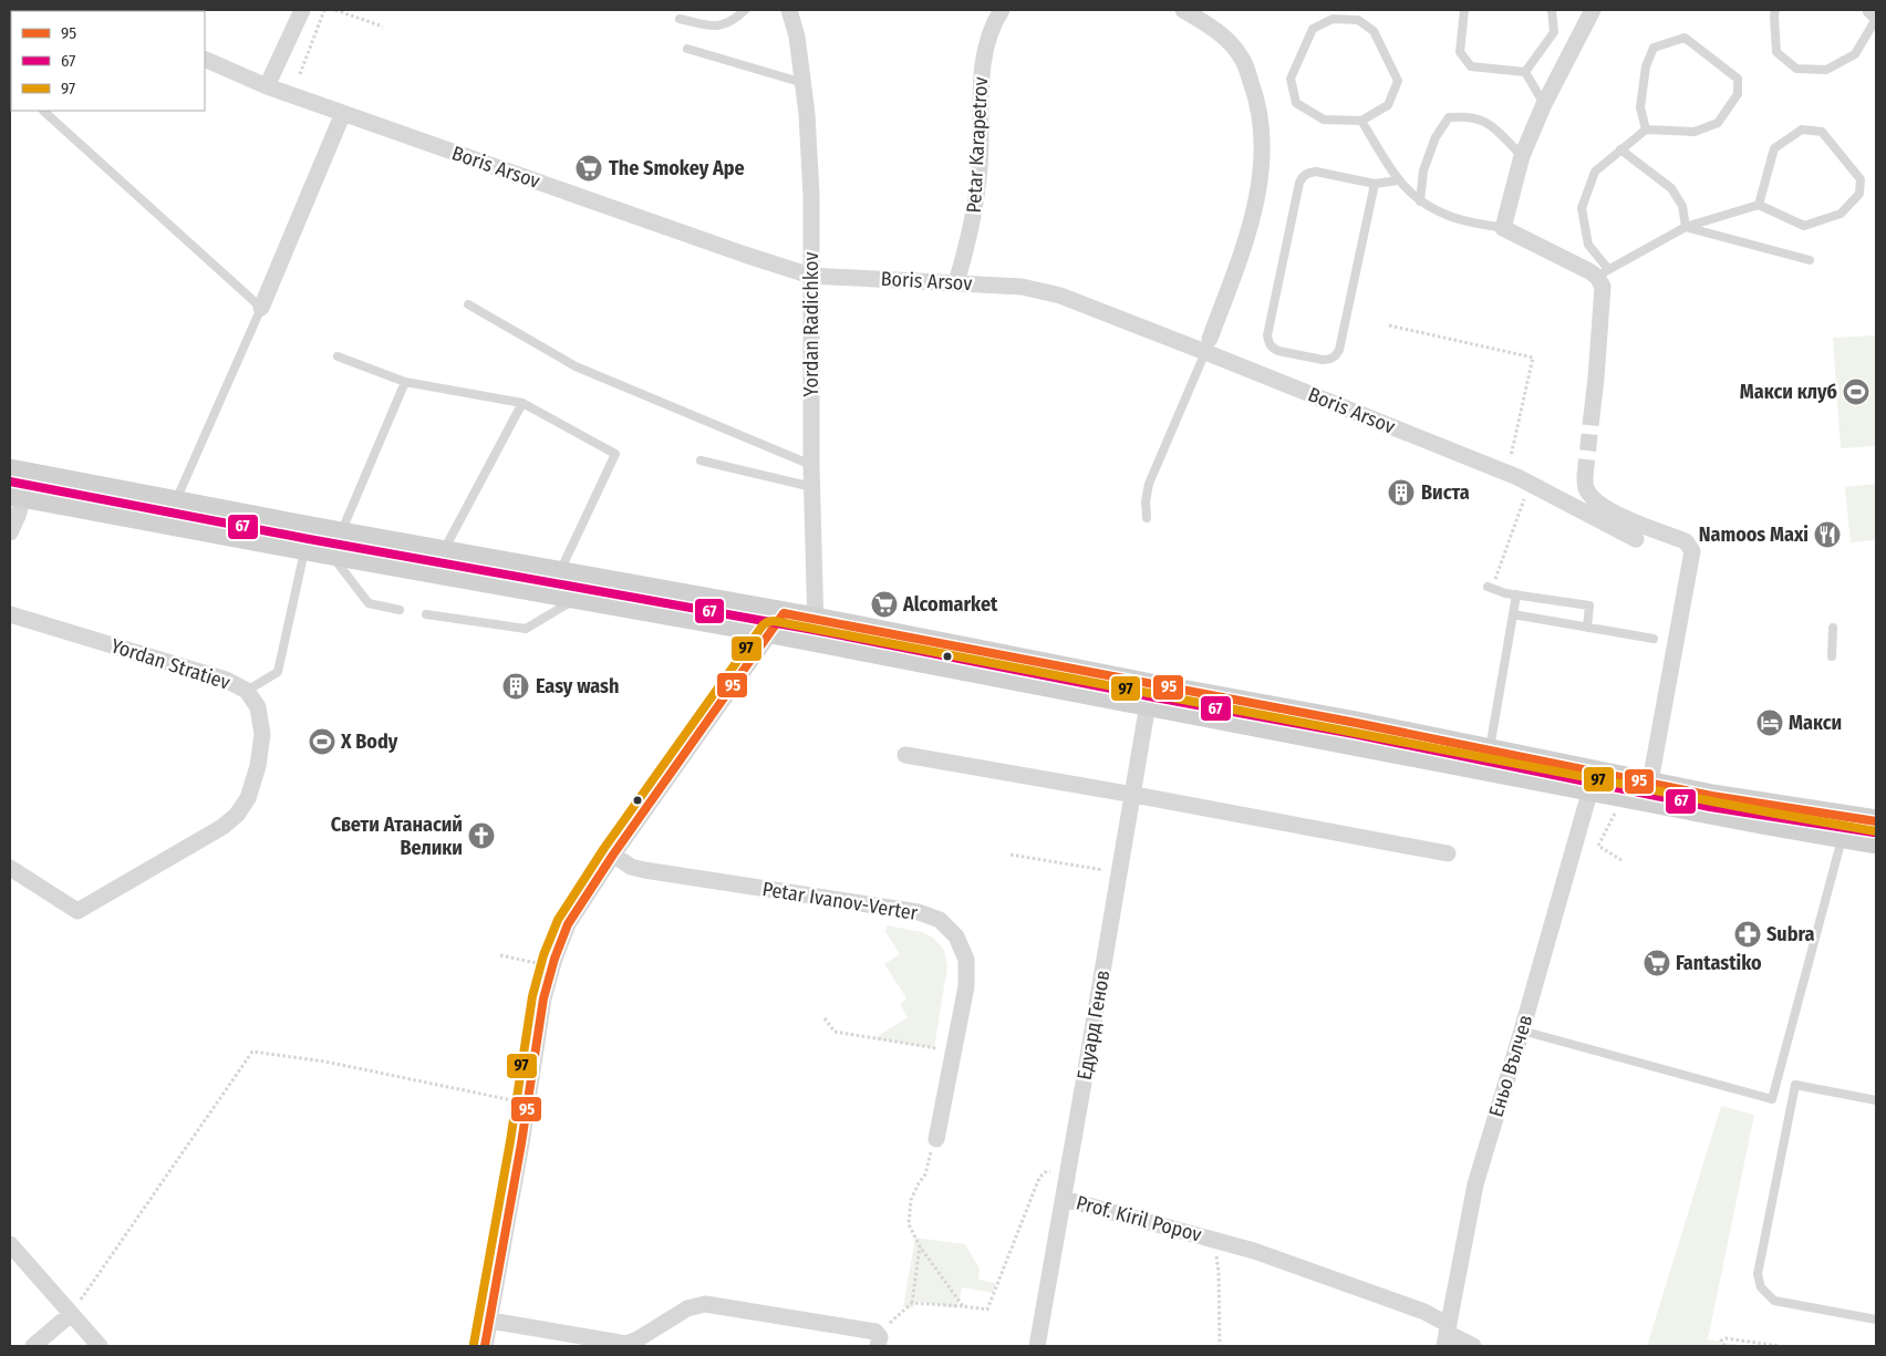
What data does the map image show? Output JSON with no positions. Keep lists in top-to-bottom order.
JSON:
{
  "streets": {
    "street": [
      "Petar Karapetrov",
      "Boris Arsov",
      "Yordan Radichkov",
      "Yordan Stratiev",
      "Petar Ivanov-Verter",
      "Едуард Генов",
      "Еньо Вълчев",
      "Prof. Kiril Popov"
    ]
  },
  "crossings": [
    ["Petar Karapetrov", "Boris Arsov"],
    ["Boris Arsov", "Yordan Radichkov"],
    ["Едуард Генов", "Prof. Kiril Popov"],
    ["Еньо Вълчев", "Prof. Kiril Popov"]
  ],
  "places": {
    "supermarket": ["The Smokey Ape", "Alcomarket", "Fantastiko"],
    "sports": ["Макси клуб", "X Body"],
    "building": ["Виста", "Easy wash"],
    "restaurant": ["Namoos Maxi"],
    "hotel": ["Макси"],
    "church": ["Свети Атанасий Велики"],
    "pharmacy": ["Subra"]
  },
  "lines": ["transit line 67", "transit line 95", "transit line 97"],
  "legend": ["95", "67", "97"]
}
